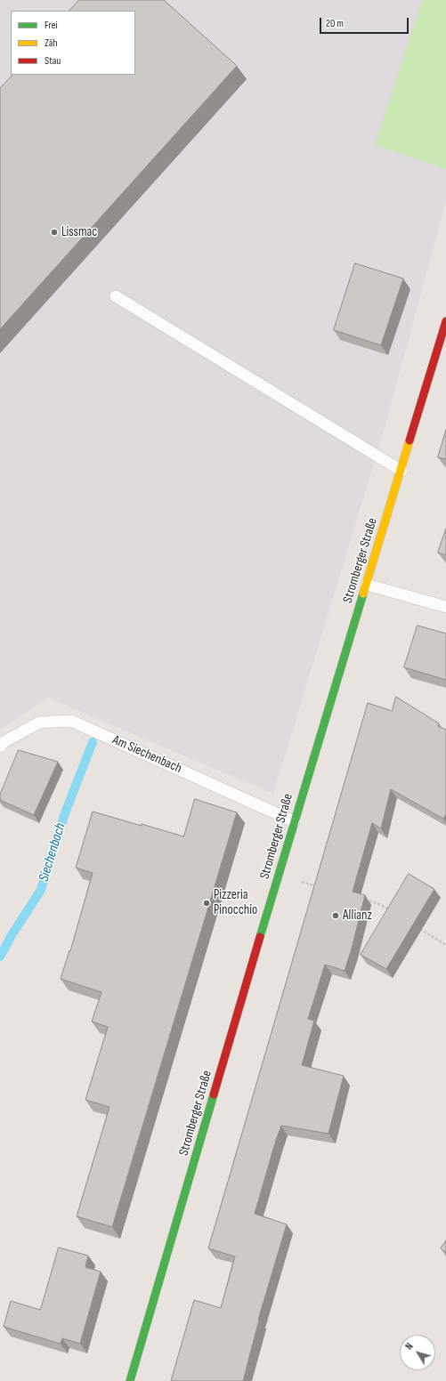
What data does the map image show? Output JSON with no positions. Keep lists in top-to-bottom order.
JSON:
{
  "streets": {
    "main road": ["Stromberger Straße"],
    "lane": ["Am Siechenbach"]
  },
  "crossings": [
    ["Stromberger Straße", "Am Siechenbach"]
  ],
  "water": ["Siechenbach"],
  "places": ["Lissmac", "Pizzeria Pinocchio", "Allianz"],
  "legend": ["Frei", "Zäh", "Stau"],
  "scale_bar": "20 m",
  "north": "top left"
}
